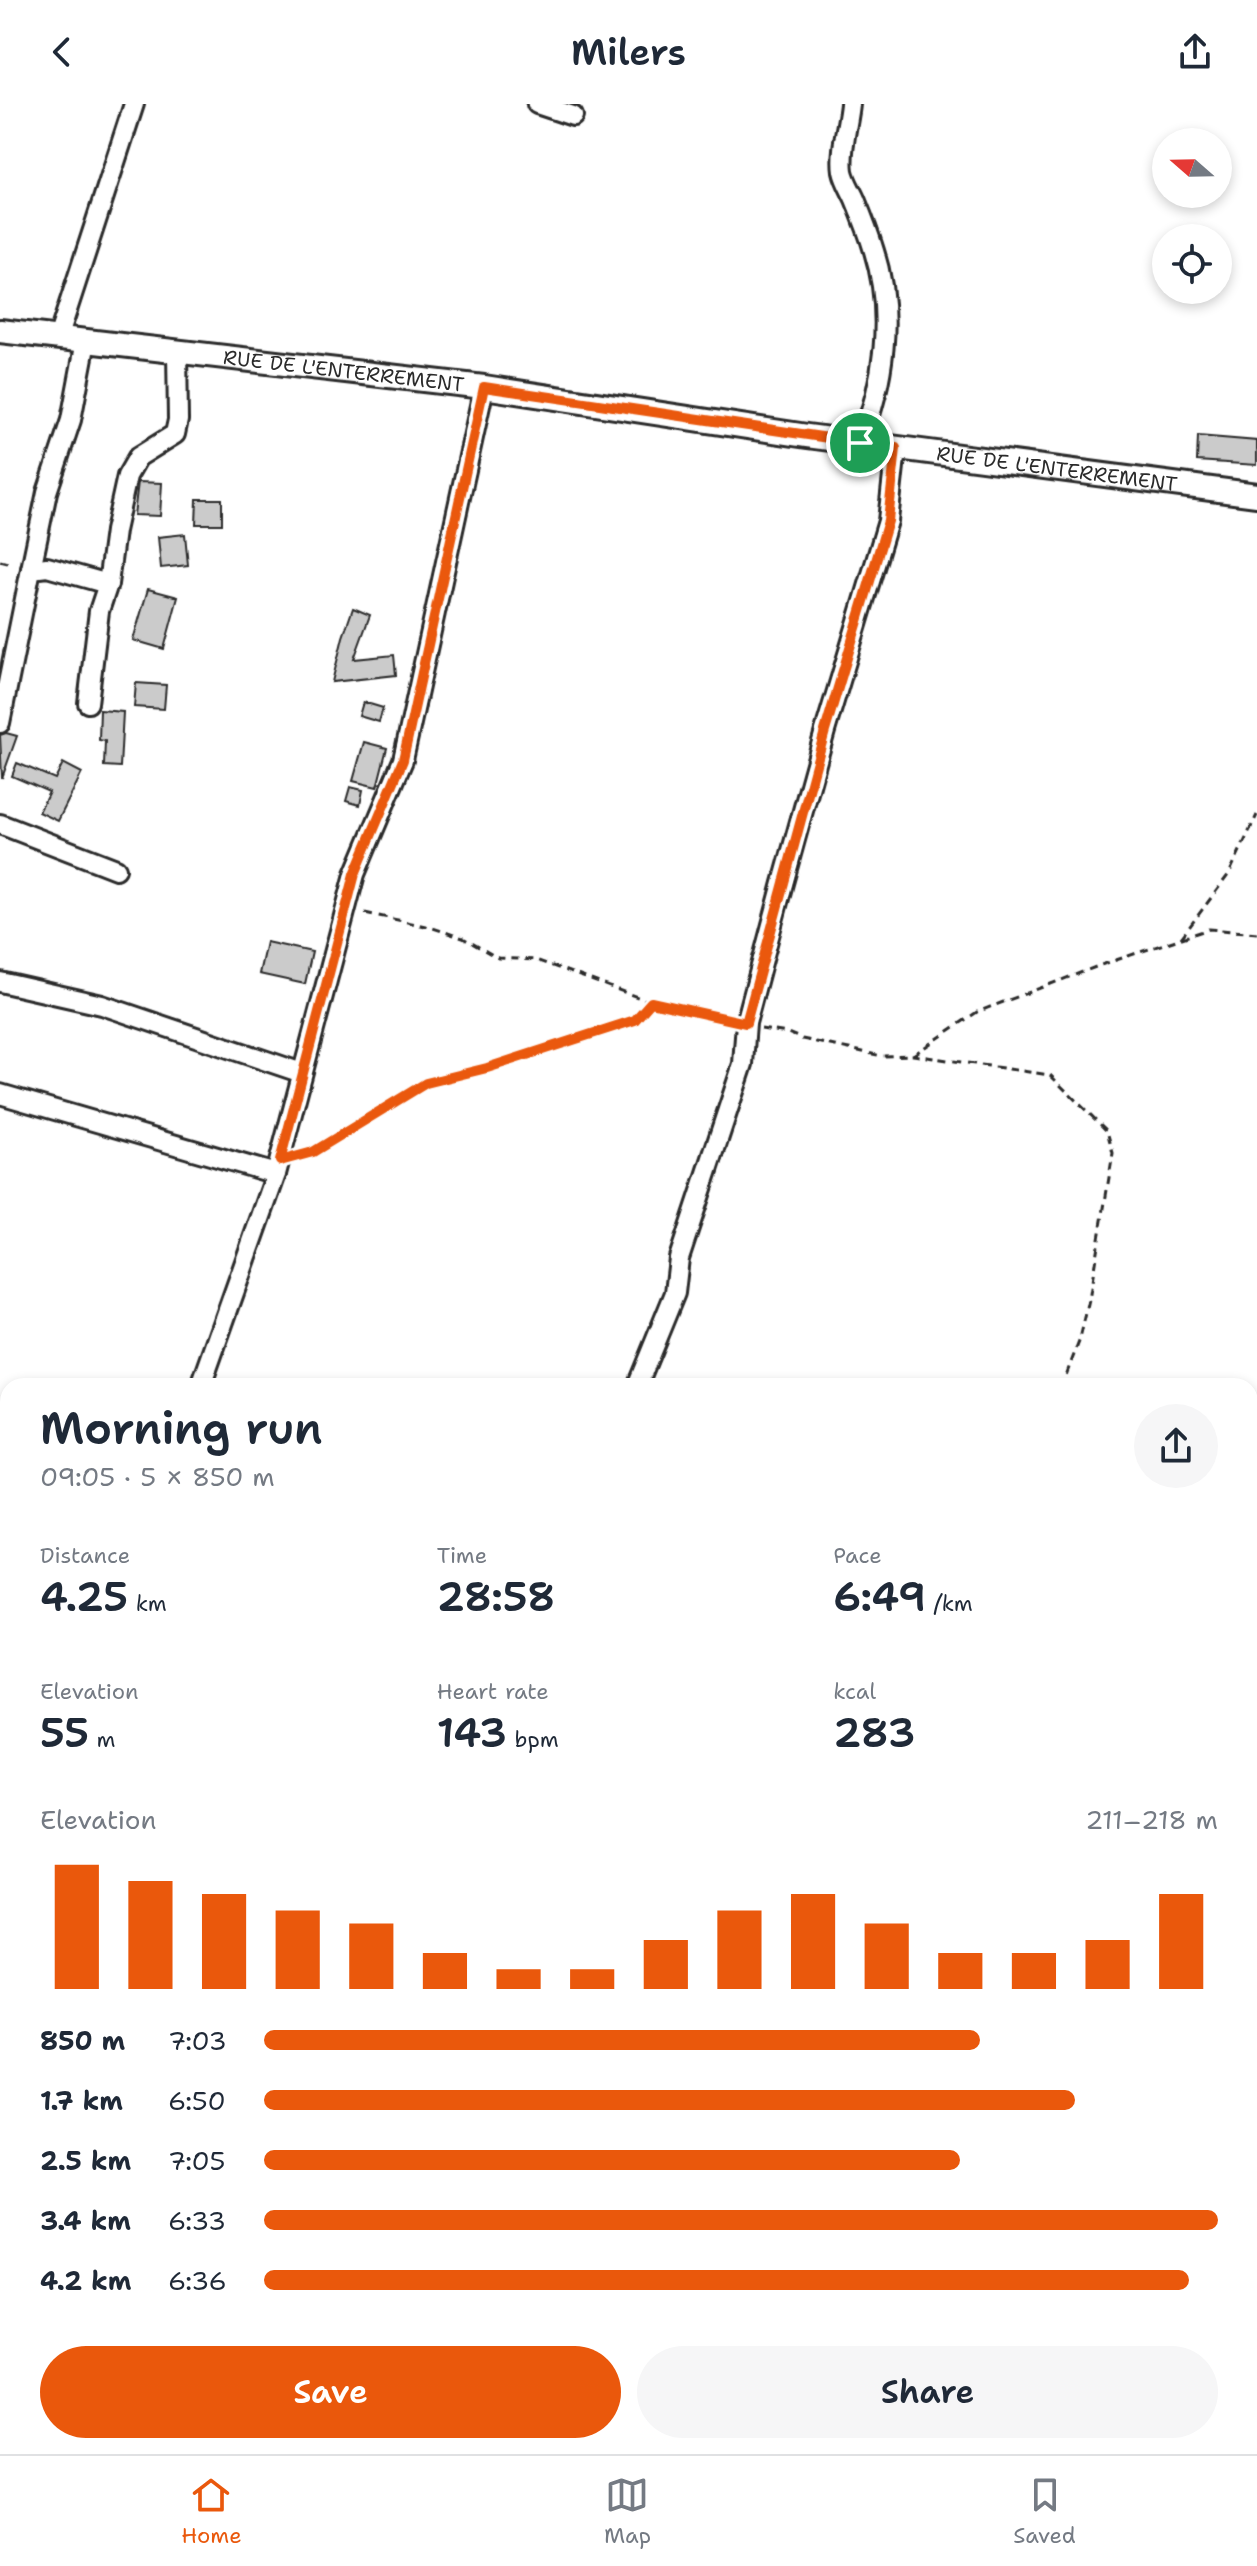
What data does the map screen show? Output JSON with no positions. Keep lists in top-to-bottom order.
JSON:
{
  "streets": {
    "street": ["RUE DE L'ENTERREMENT"]
  },
  "north": "left",
  "page": {
    "header": "Milers",
    "heading": ["Morning run", "09:05 · 5 × 850 m"],
    "stats": [
      ["Distance", "4.25 km"],
      ["Time", "28:58"],
      ["Pace", "6:49 /km"],
      ["Elevation", "55 m"],
      ["Heart rate", "143 bpm"],
      ["kcal", "283"]
    ],
    "chart": ["Elevation", "211–218 m"],
    "list": [
      {
        "name": "850 m",
        "note": "7:03"
      },
      {
        "name": "1.7 km",
        "note": "6:50"
      },
      {
        "name": "2.5 km",
        "note": "7:05"
      },
      {
        "name": "3.4 km",
        "note": "6:33"
      },
      {
        "name": "4.2 km",
        "note": "6:36"
      }
    ],
    "buttons": ["Save", "Share"],
    "tabs": ["Home", "Map", "Saved"]
  }
}
